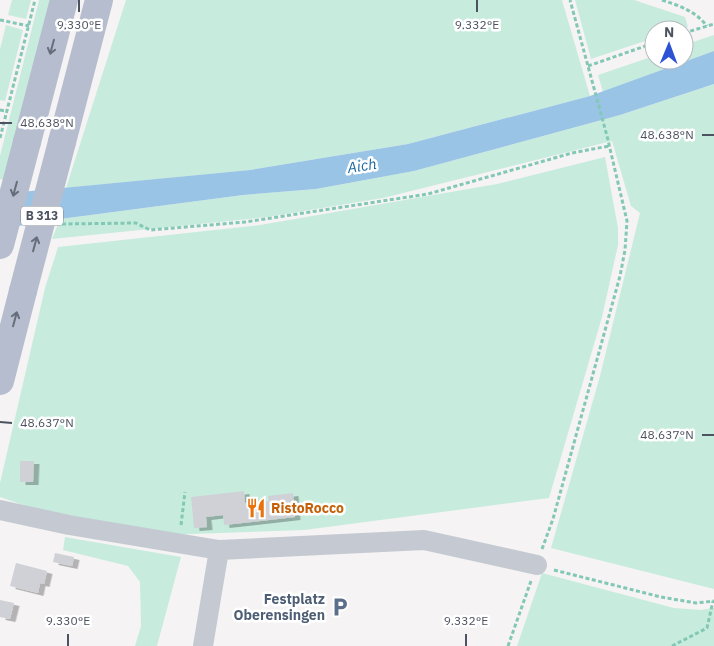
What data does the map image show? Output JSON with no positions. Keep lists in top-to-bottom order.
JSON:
{
  "streets": {
    "main road": ["B 313"]
  },
  "water": ["Aich"],
  "places": {
    "restaurant": ["RistoRocco"],
    "parking": ["Festplatz Oberensingen"]
  },
  "north": "top",
  "coordinates": [
    "9.330°E",
    "9.332°E",
    "48.638°N",
    "48.637°N"
  ]
}
